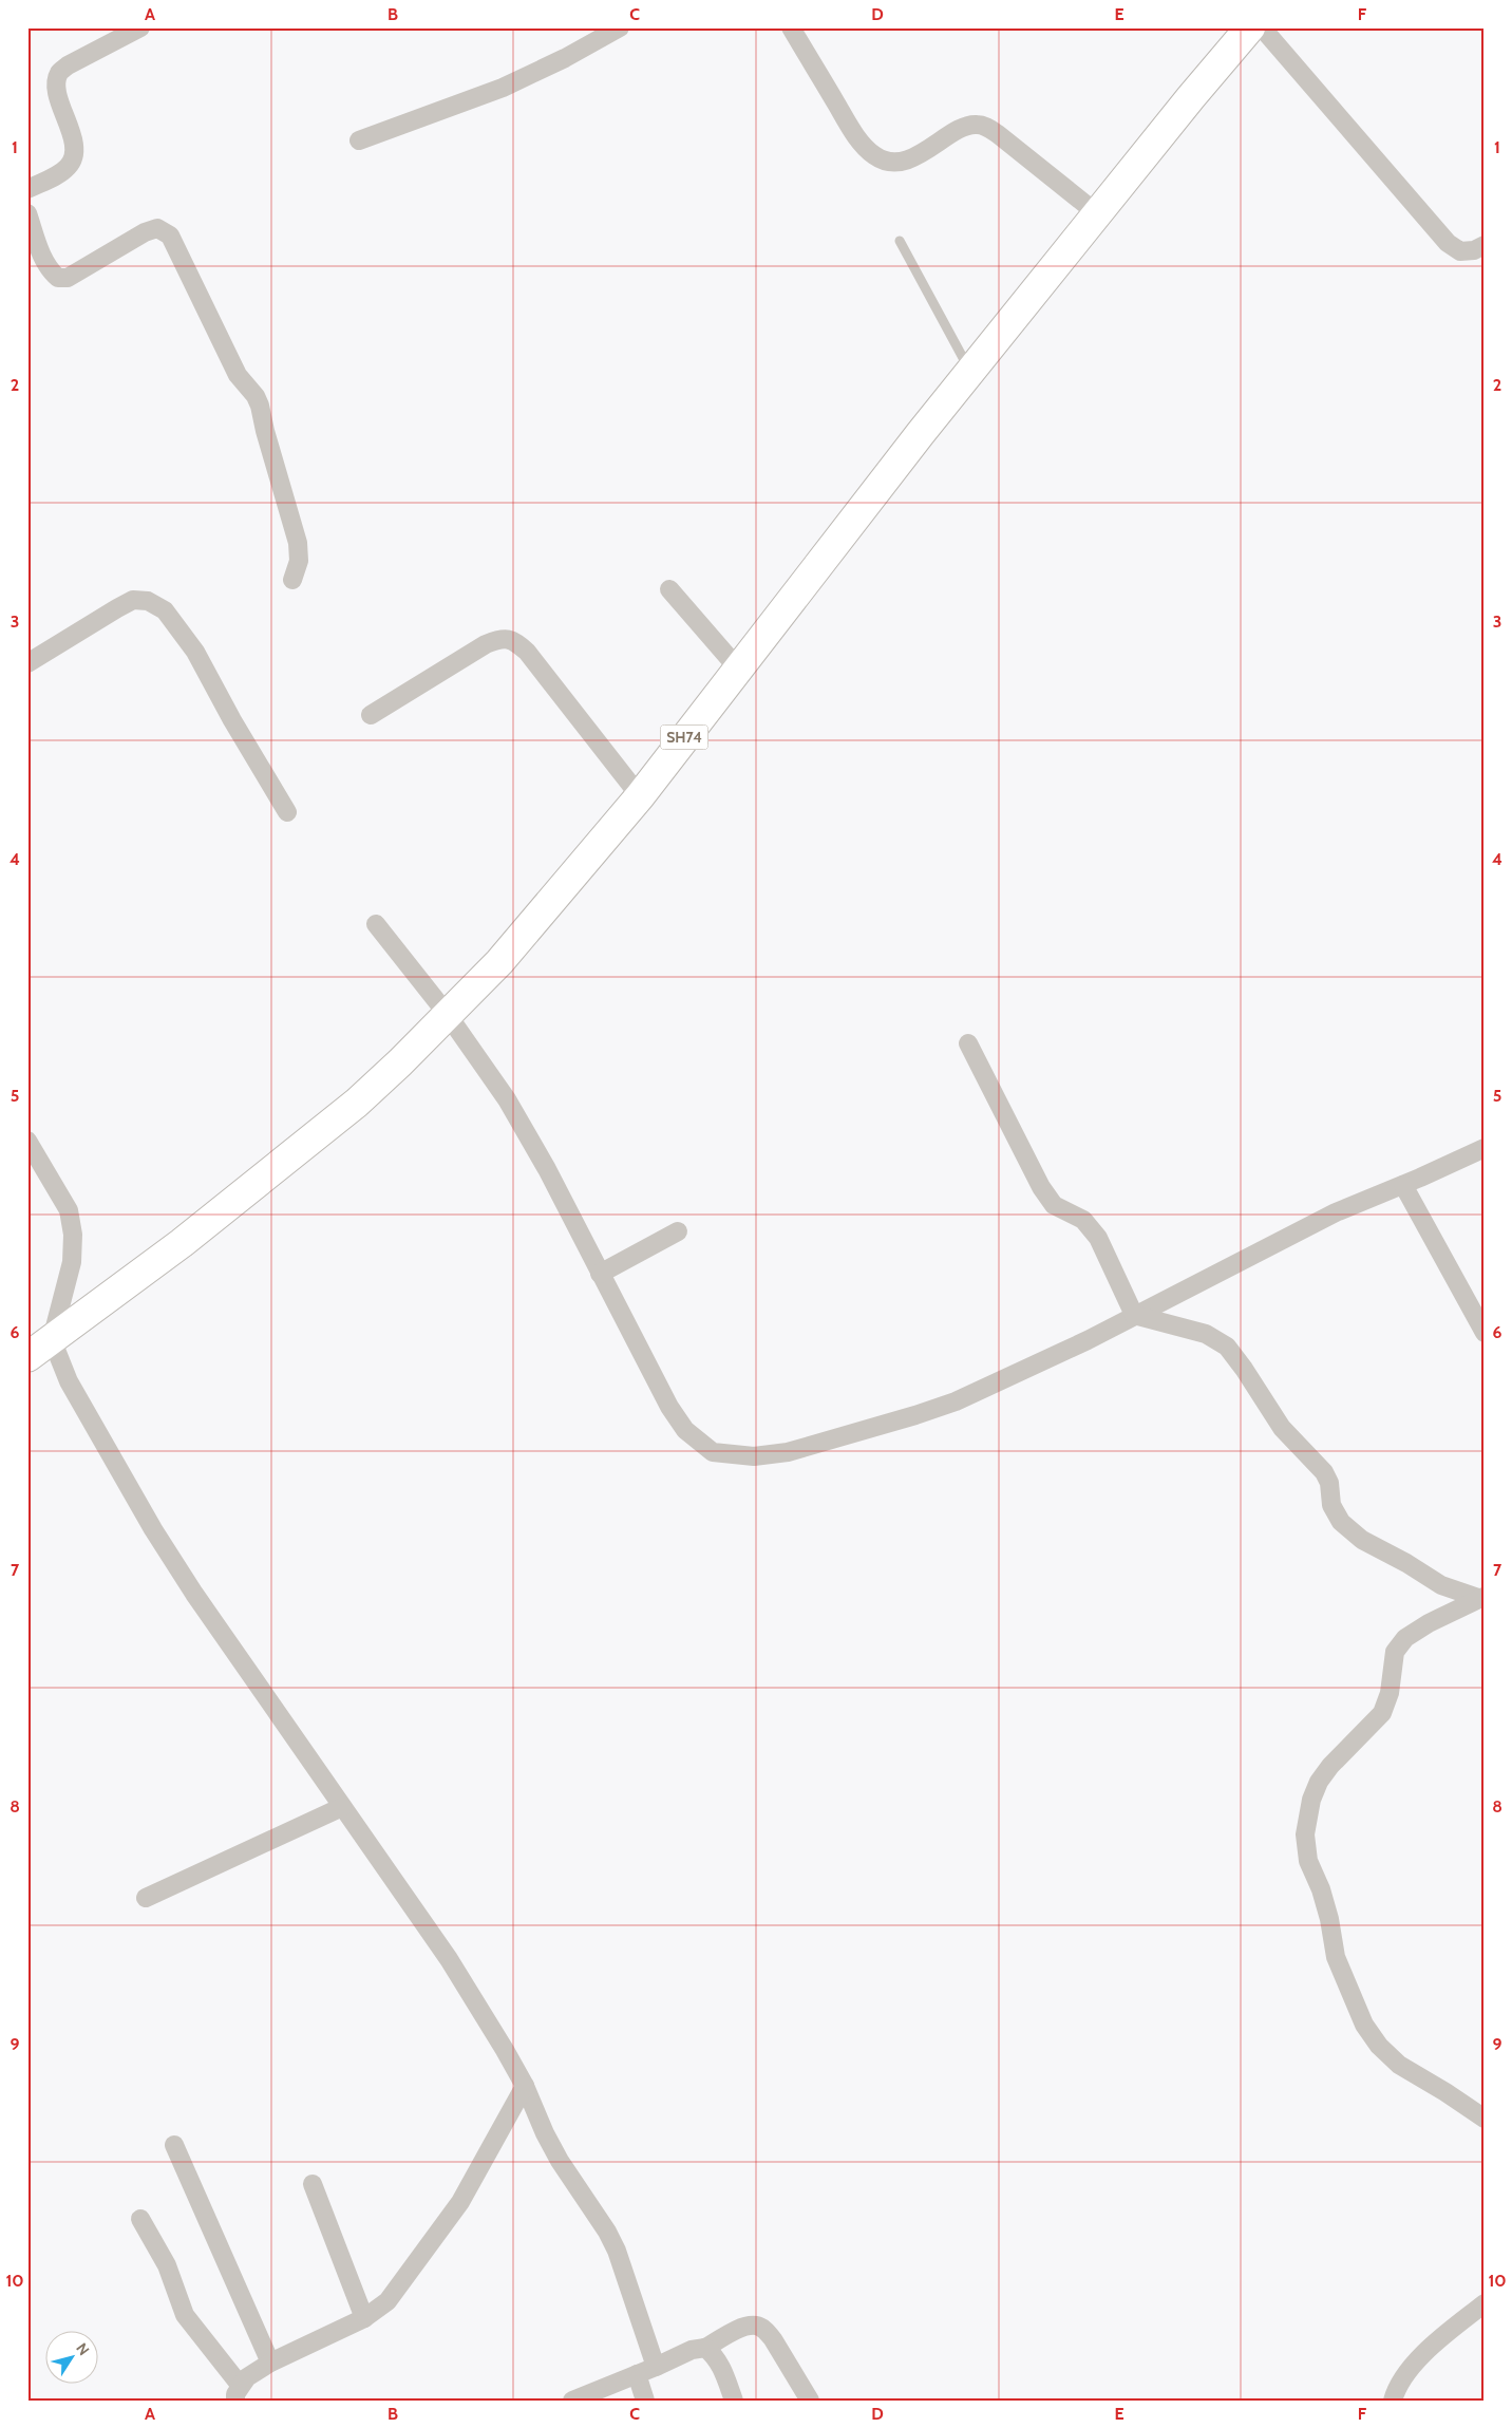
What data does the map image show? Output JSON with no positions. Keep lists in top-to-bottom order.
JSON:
{
  "streets": {
    "highway": ["SH74"]
  },
  "north": "top right",
  "grid": {
    "columns": [
      "A",
      "B",
      "C",
      "D",
      "E",
      "F"
    ],
    "rows": [
      "1",
      "2",
      "3",
      "4",
      "5",
      "6",
      "7",
      "8",
      "9",
      "10"
    ]
  }
}
